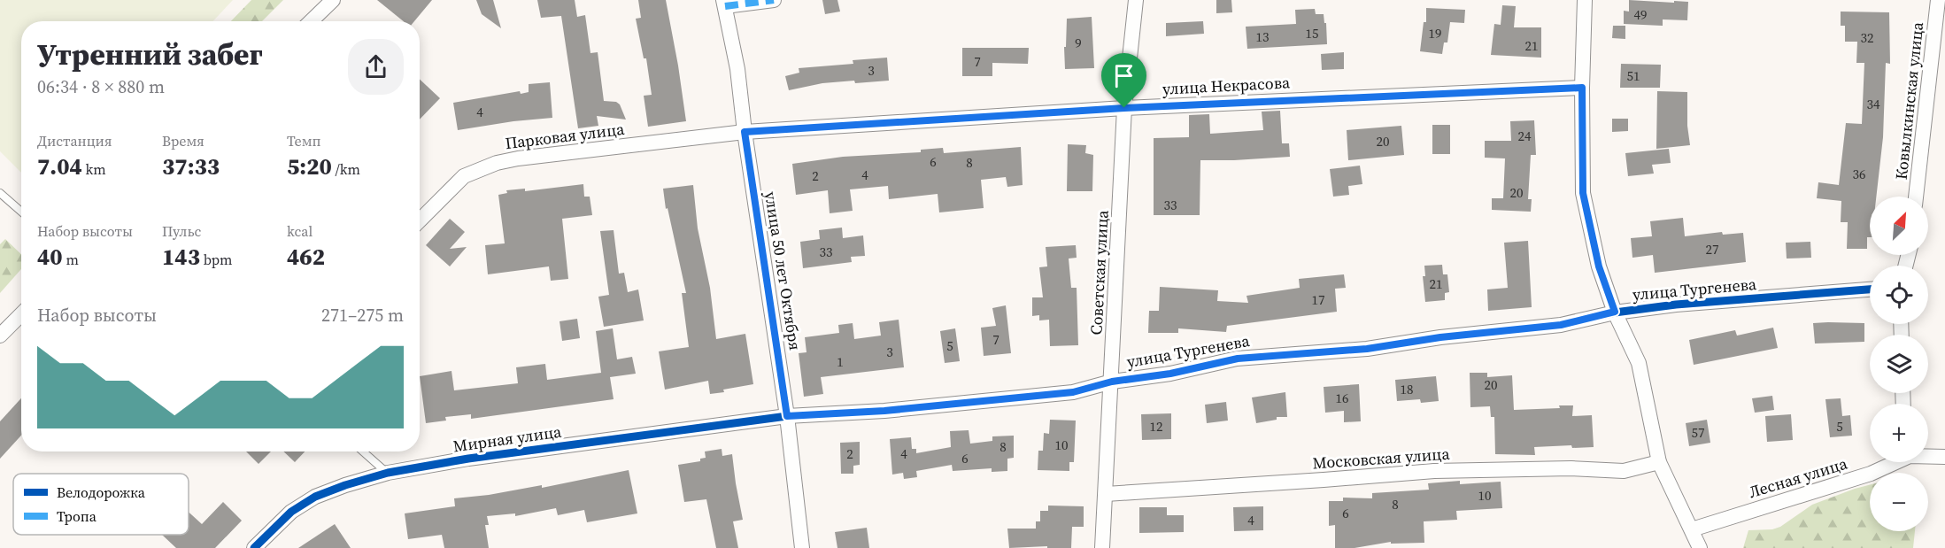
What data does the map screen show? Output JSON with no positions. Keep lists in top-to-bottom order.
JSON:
{
  "streets": {
    "street": [
      "улица Некрасова",
      "Ковылкинская улица",
      "Парковая улица",
      "улица 50 лет Октября",
      "Советская улица",
      "улица Тургенева",
      "Мирная улица",
      "Московская улица",
      "Лесная улица"
    ]
  },
  "crossings": [
    ["улица Некрасова", "Парковая улица"],
    ["улица Некрасова", "улица 50 лет Октября"],
    ["улица Некрасова", "Советская улица"],
    ["Парковая улица", "улица 50 лет Октября"],
    ["улица 50 лет Октября", "улица Тургенева"],
    ["улица 50 лет Октября", "Мирная улица"],
    ["Советская улица", "улица Тургенева"],
    ["Советская улица", "Московская улица"],
    ["улица Тургенева", "Мирная улица"]
  ],
  "house_numbers": [
    "49",
    "15",
    "19",
    "13",
    "32",
    "9",
    "21",
    "7",
    "3",
    "51",
    "34",
    "4",
    "24",
    "20",
    "6",
    "8",
    "36",
    "4",
    "2",
    "20",
    "33",
    "27",
    "33",
    "21",
    "17",
    "7",
    "5",
    "3",
    "1",
    "20",
    "18",
    "16",
    "12",
    "5",
    "57",
    "10",
    "8",
    "2",
    "4",
    "6",
    "10",
    "8",
    "6",
    "4"
  ],
  "legend": ["Велодорожка", "Тропа"],
  "north": "top right",
  "page": {
    "heading": ["Утренний забег", "06:34 · 8 × 880 m"],
    "stats": [
      ["Дистанция", "7.04 km"],
      ["Время", "37:33"],
      ["Темп", "5:20 /km"],
      ["Набор высоты", "40 m"],
      ["Пульс", "143 bpm"],
      ["kcal", "462"]
    ],
    "map_buttons": ["+", "−"],
    "chart": ["Набор высоты", "271–275 m"]
  }
}
